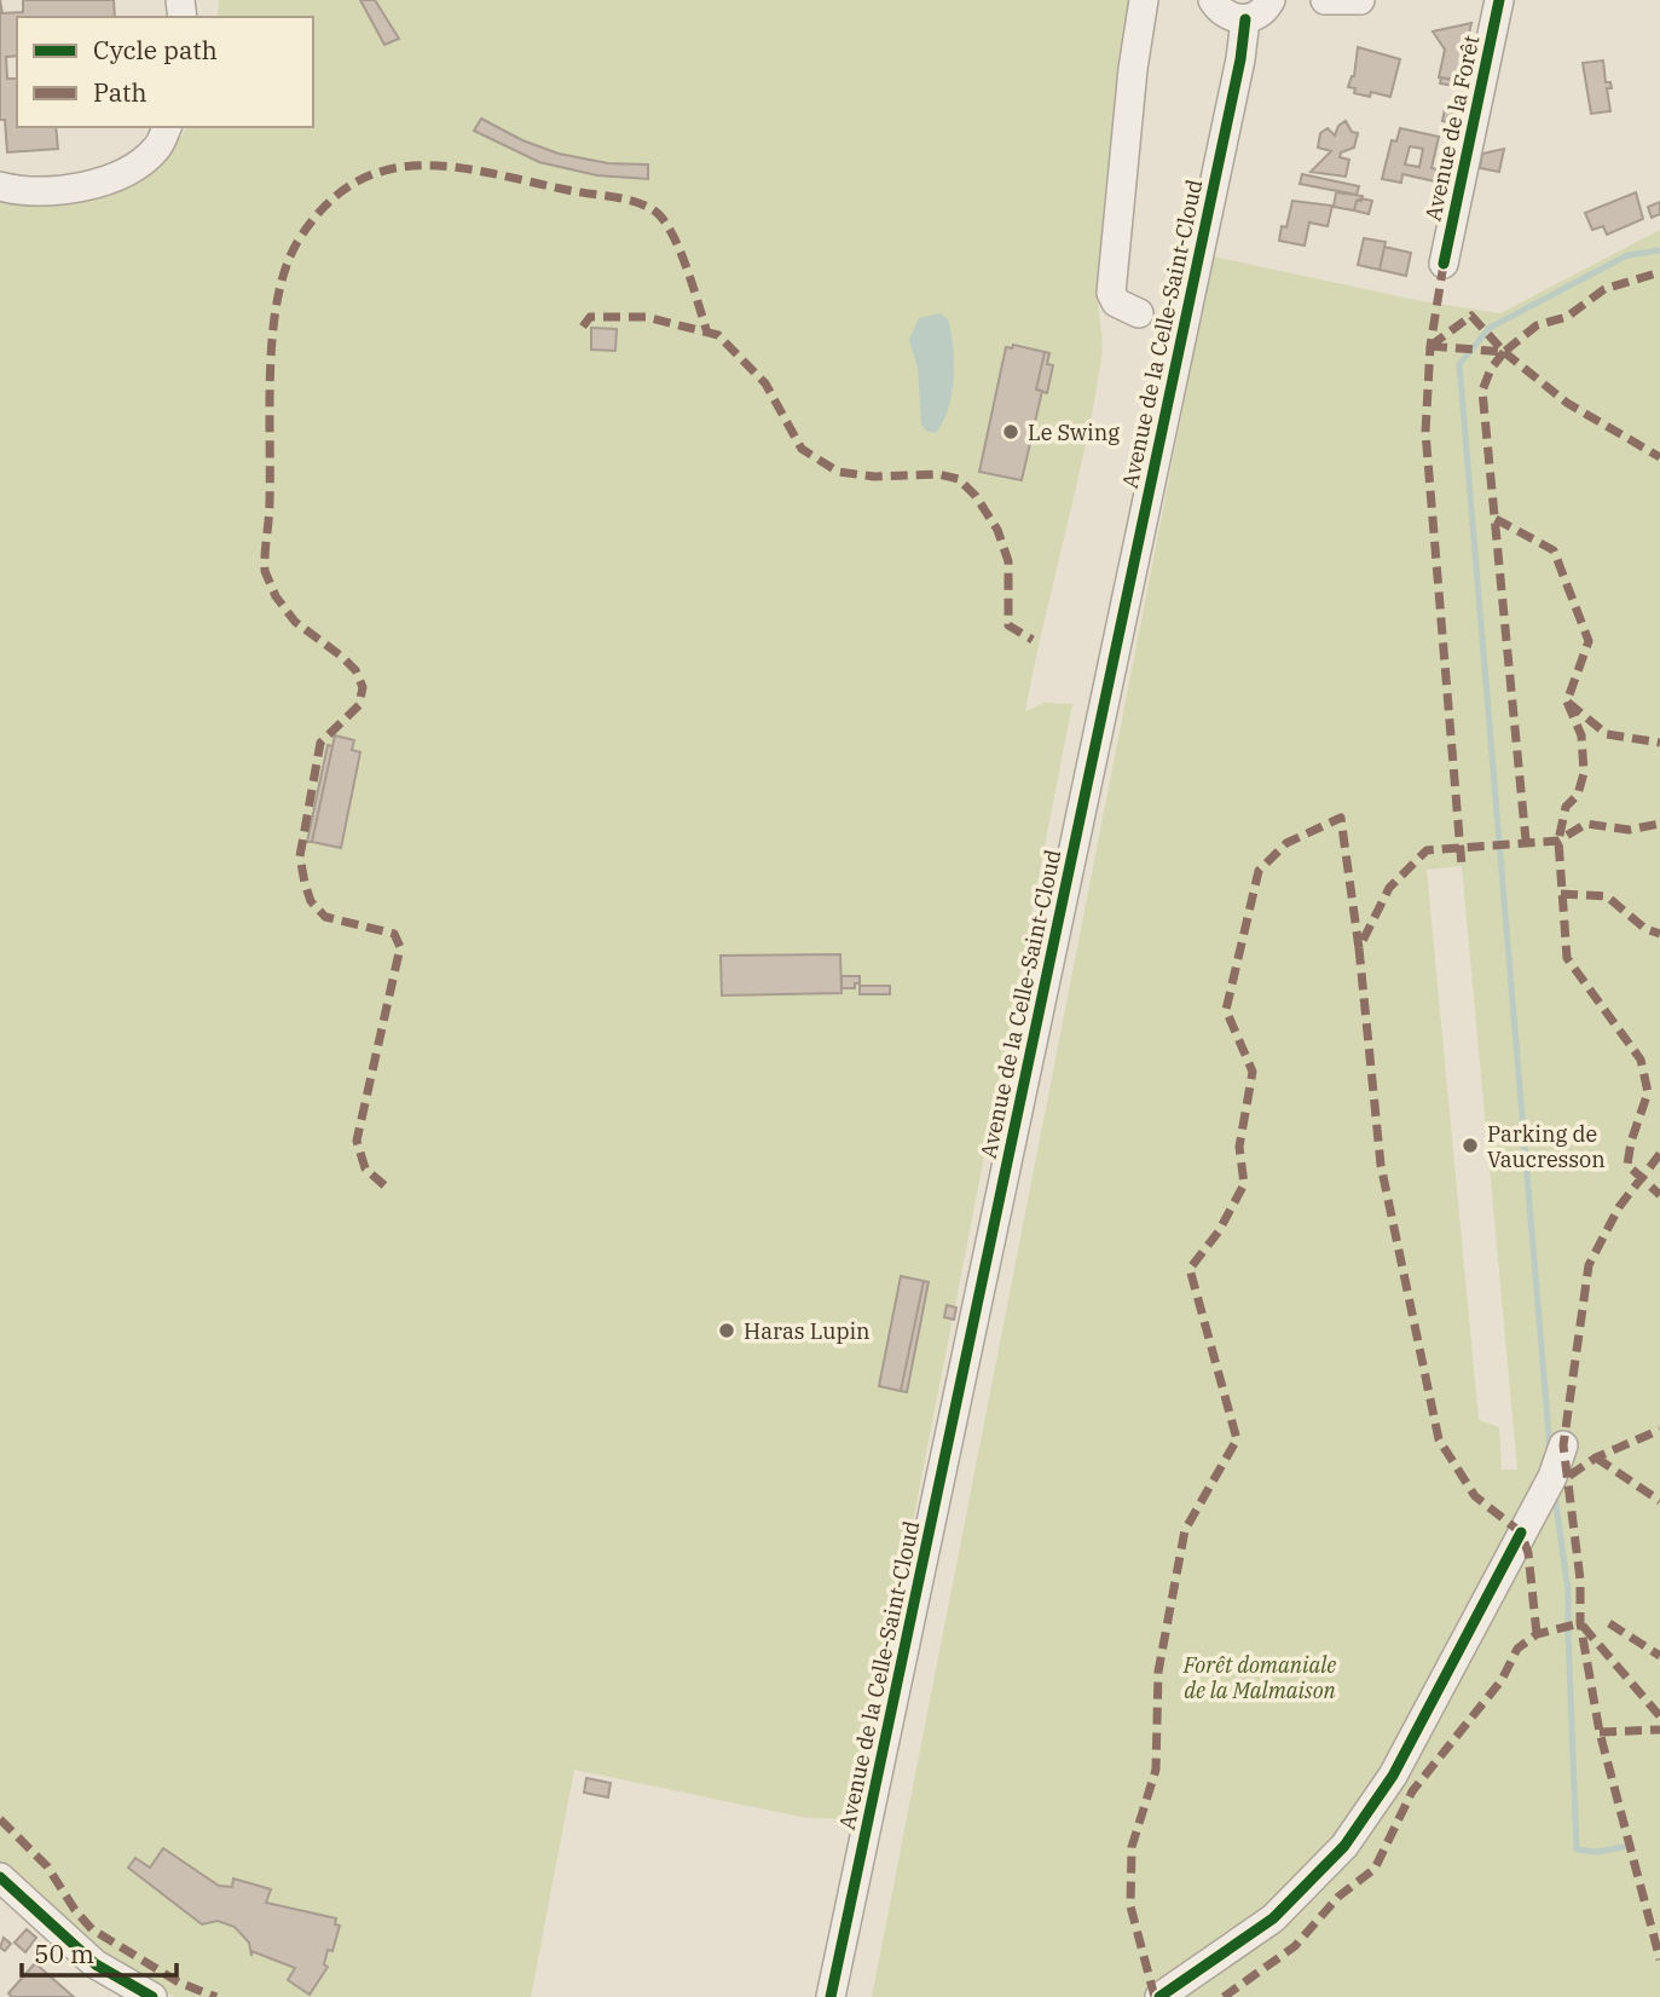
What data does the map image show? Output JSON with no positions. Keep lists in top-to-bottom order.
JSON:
{
  "streets": {
    "street": ["Avenue de la Forêt", "Avenue de la Celle-Saint-Cloud"]
  },
  "parks": ["Forêt domaniale de la Malmaison"],
  "places": ["Le Swing", "Parking de Vaucresson", "Haras Lupin"],
  "legend": ["Cycle path", "Path"],
  "scale_bar": "50 m"
}
